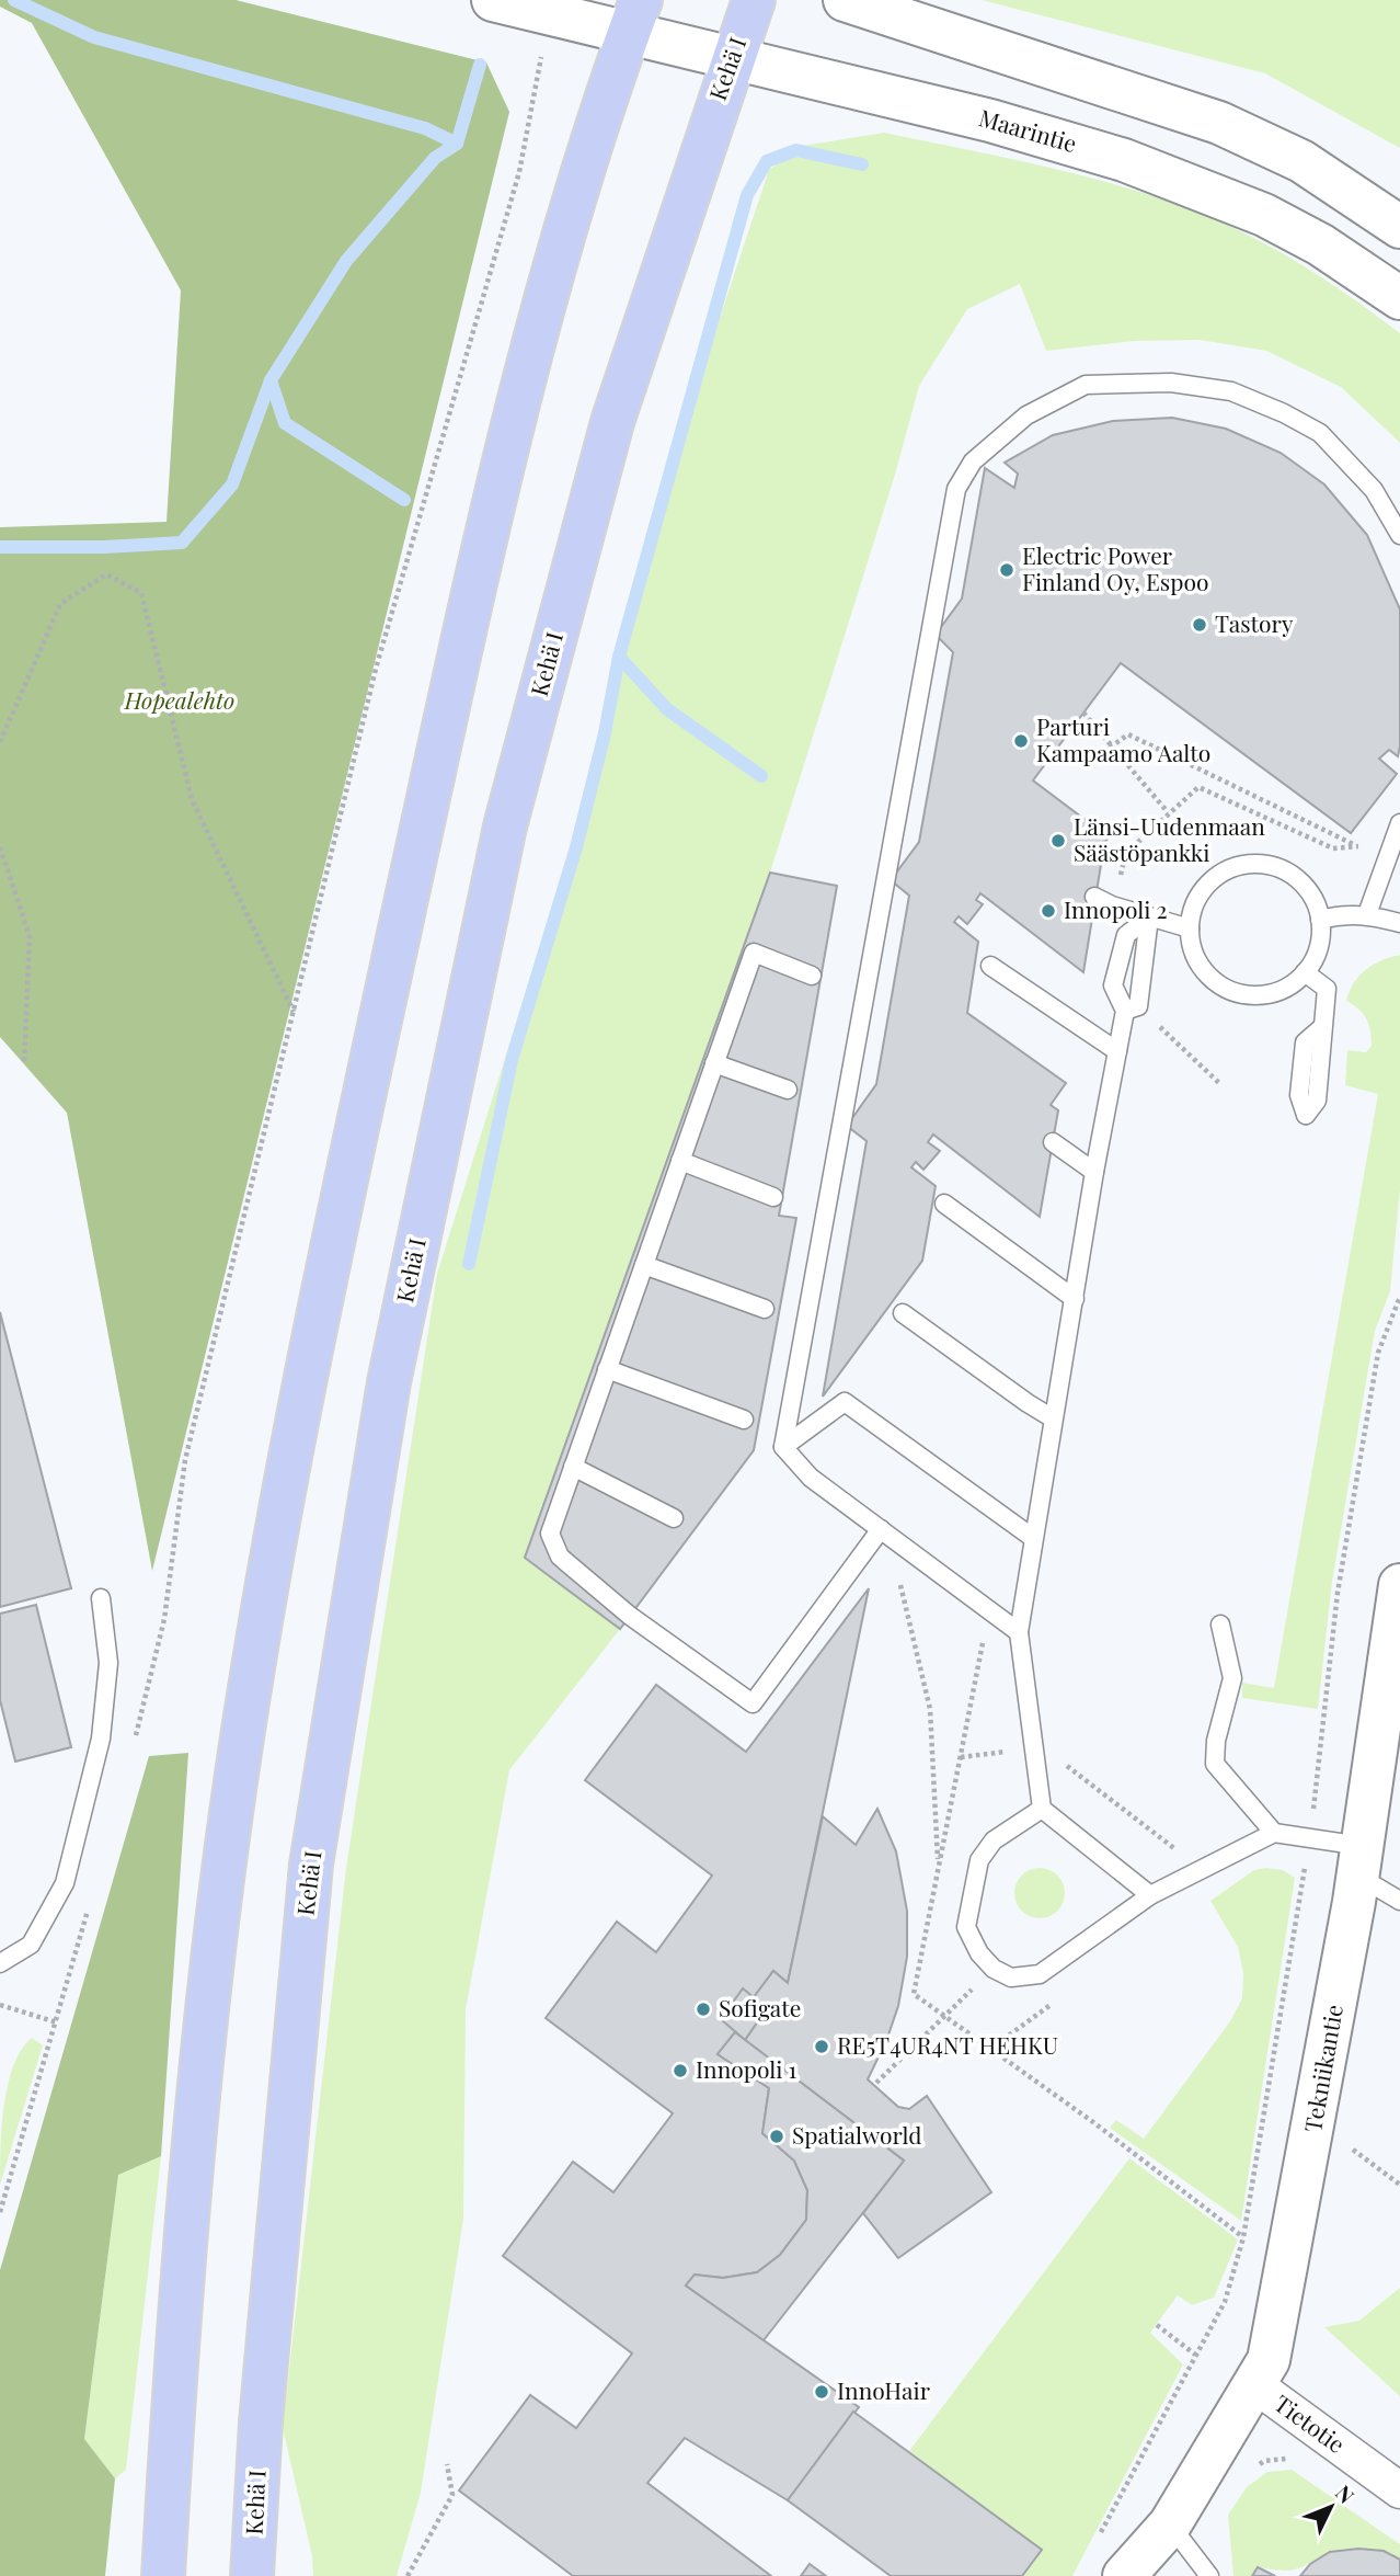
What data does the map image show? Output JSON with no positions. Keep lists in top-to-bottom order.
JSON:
{
  "streets": {
    "highway": ["Kehä I"],
    "main road": ["Maarintie", "Tekniikantie"],
    "street": ["Tietotie"]
  },
  "crossings": [
    ["Kehä I", "Maarintie"],
    ["Tekniikantie", "Tietotie"]
  ],
  "parks": ["Hopealehto"],
  "places": [
    "Electric Power Finland Oy, Espoo",
    "Tastory",
    "Parturi Kampaamo Aalto",
    "Länsi-Uudenmaan Säästöpankki",
    "Innopoli 2",
    "Sofigate",
    "RE5T4UR4NT HEHKU",
    "Innopoli 1",
    "Spatialworld",
    "InnoHair"
  ],
  "north": "top right"
}
